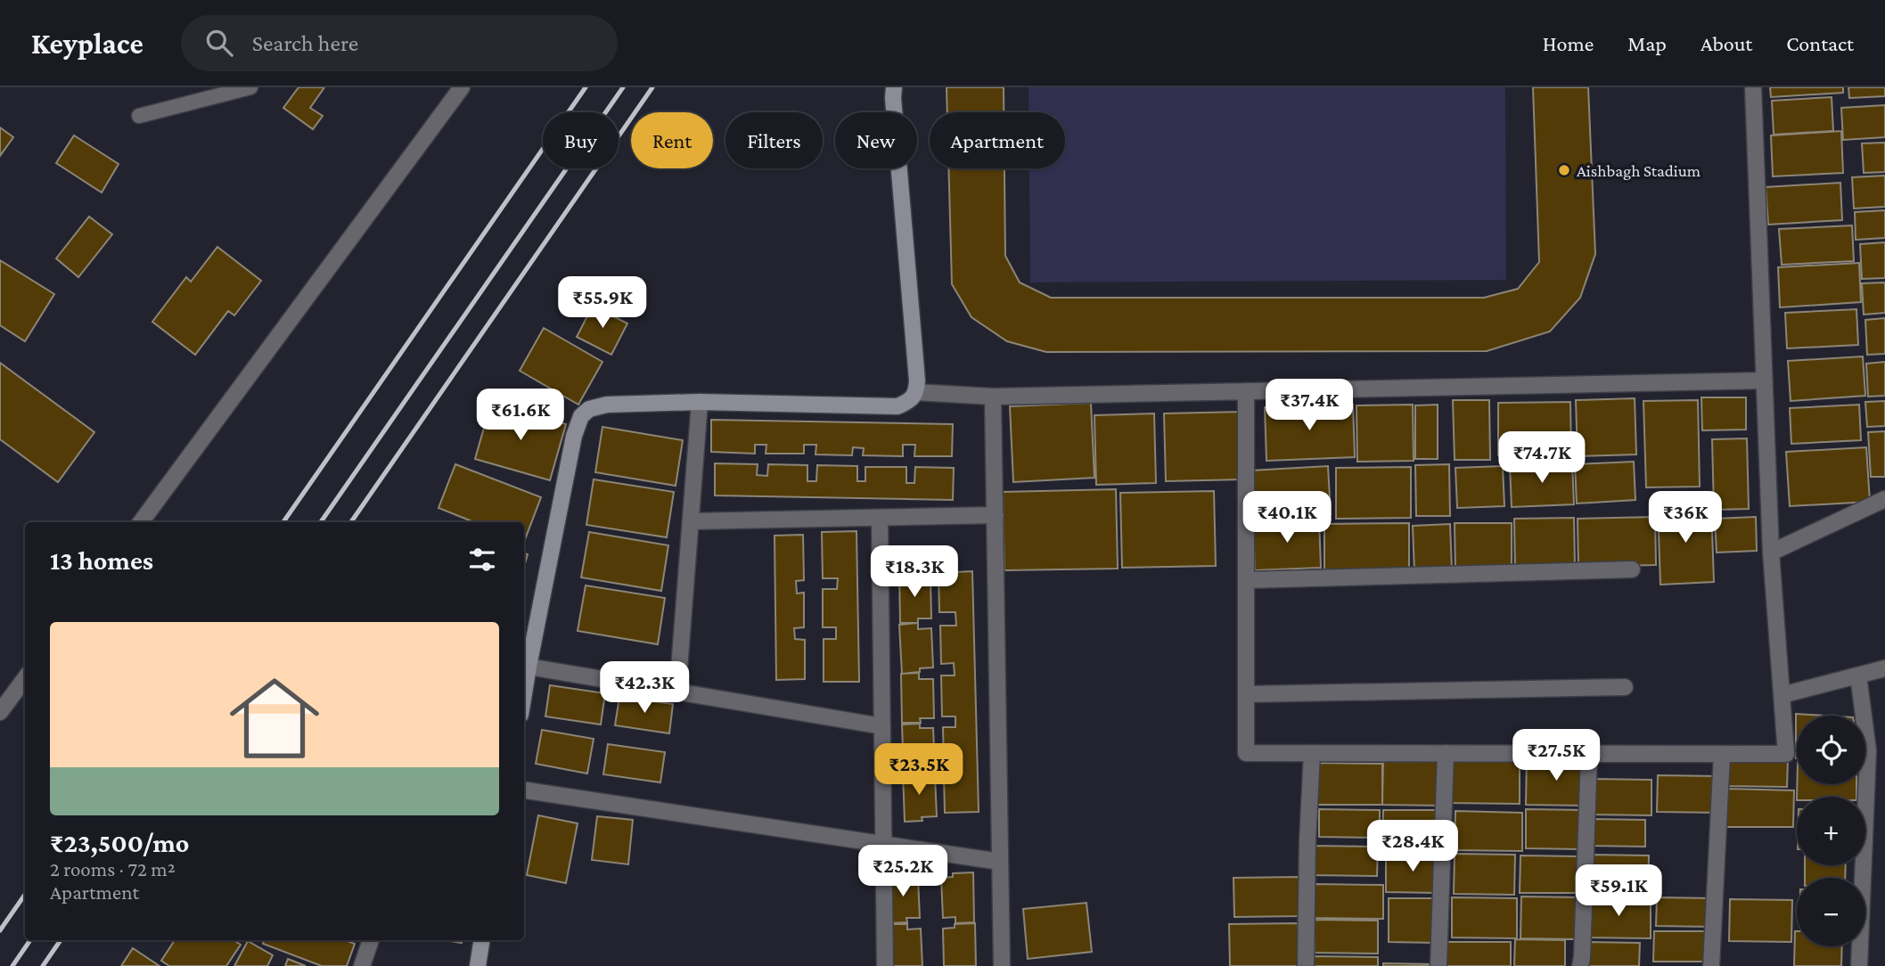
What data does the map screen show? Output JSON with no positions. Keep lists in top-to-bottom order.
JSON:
{
  "places": ["Aishbagh Stadium"],
  "page": {
    "header": "Keyplace",
    "search": "Search here",
    "nav": [
      "Home",
      "Map",
      "About",
      "Contact"
    ],
    "chip": [
      "Buy",
      "Rent",
      "Filters",
      "New",
      "Apartment"
    ],
    "price": [
      "₹55.9K",
      "₹37.4K",
      "₹61.6K",
      "₹74.7K",
      "₹40.1K",
      "₹36K",
      "₹18.3K",
      "₹42.3K",
      "₹27.5K",
      "₹23.5K",
      "₹28.4K",
      "₹25.2K",
      "₹59.1K"
    ],
    "heading": "13 homes",
    "list": [
      {
        "name": "₹23,500/mo",
        "note": "2 rooms · 72 m² · Apartment"
      }
    ],
    "map_buttons": ["+", "−"]
  }
}
